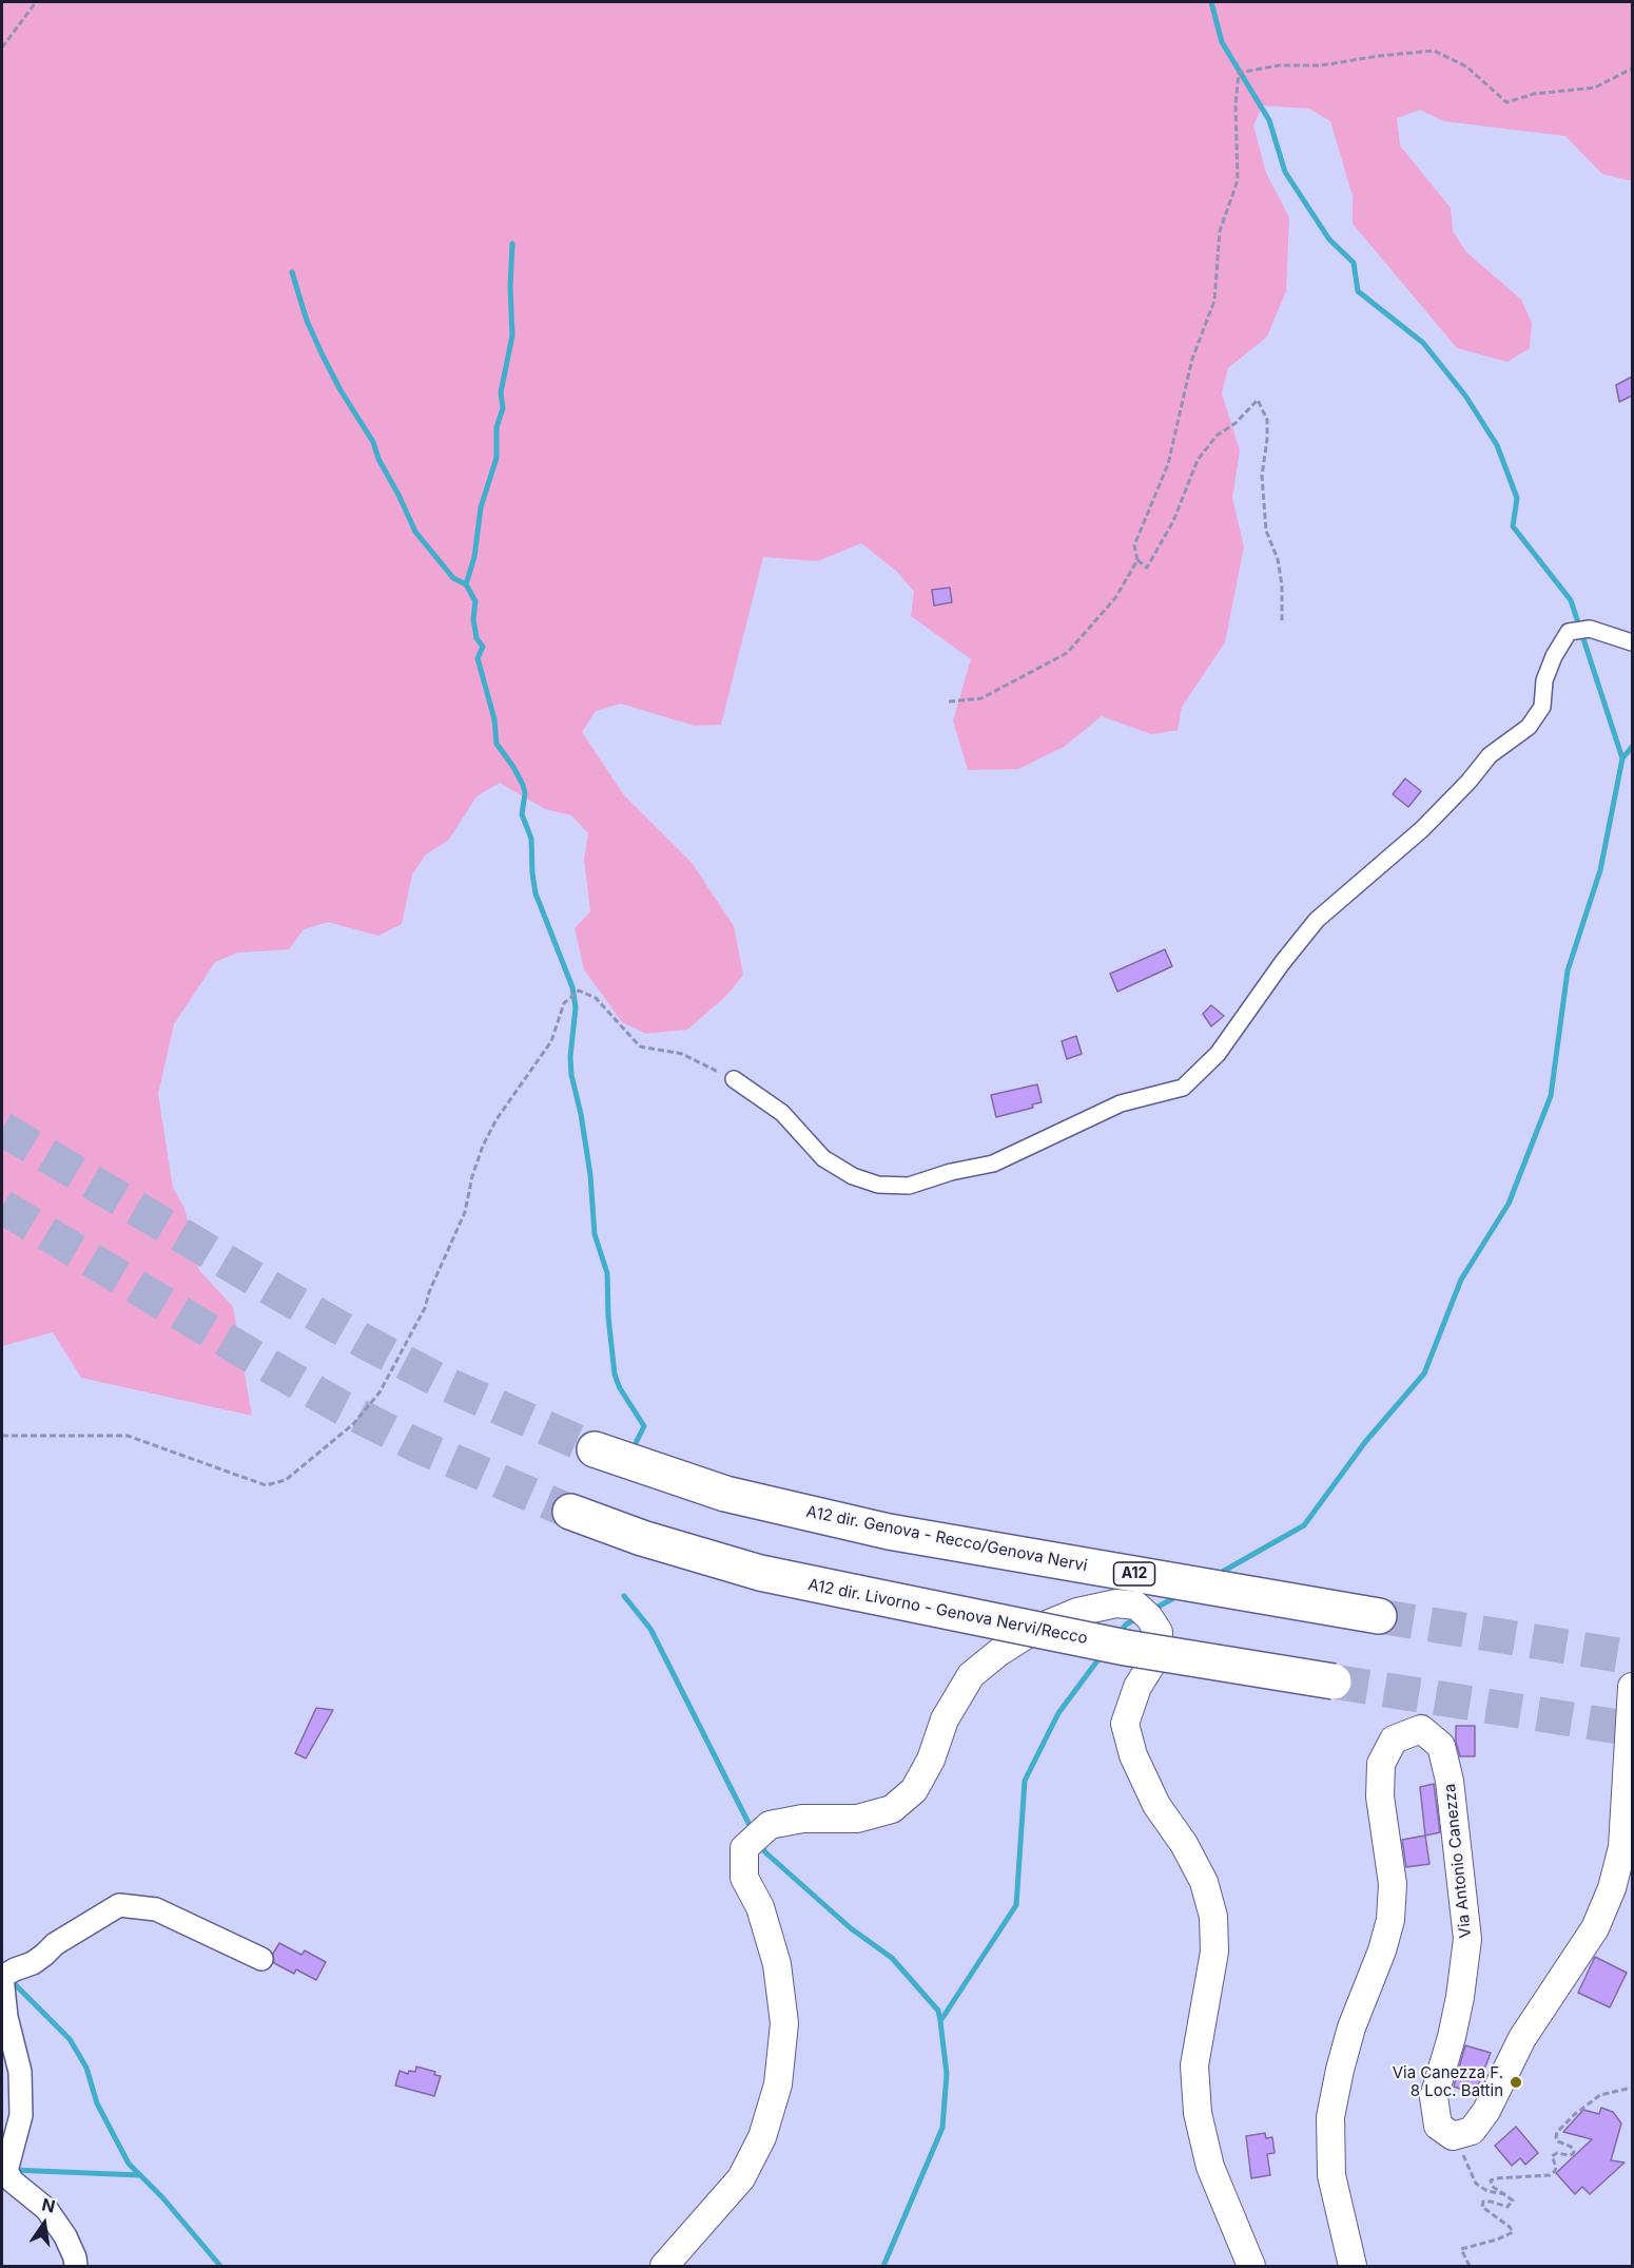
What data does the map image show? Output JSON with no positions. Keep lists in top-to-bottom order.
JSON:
{
  "streets": {
    "highway": ["A12 dir. Genova - Recco/Genova Nervi", "A12", "A12 dir. Livorno - Genova Nervi/Recco"],
    "street": ["Via Antonio Canezza"]
  },
  "places": ["Via Canezza F. 8 Loc. Battin"],
  "north": "top"
}
